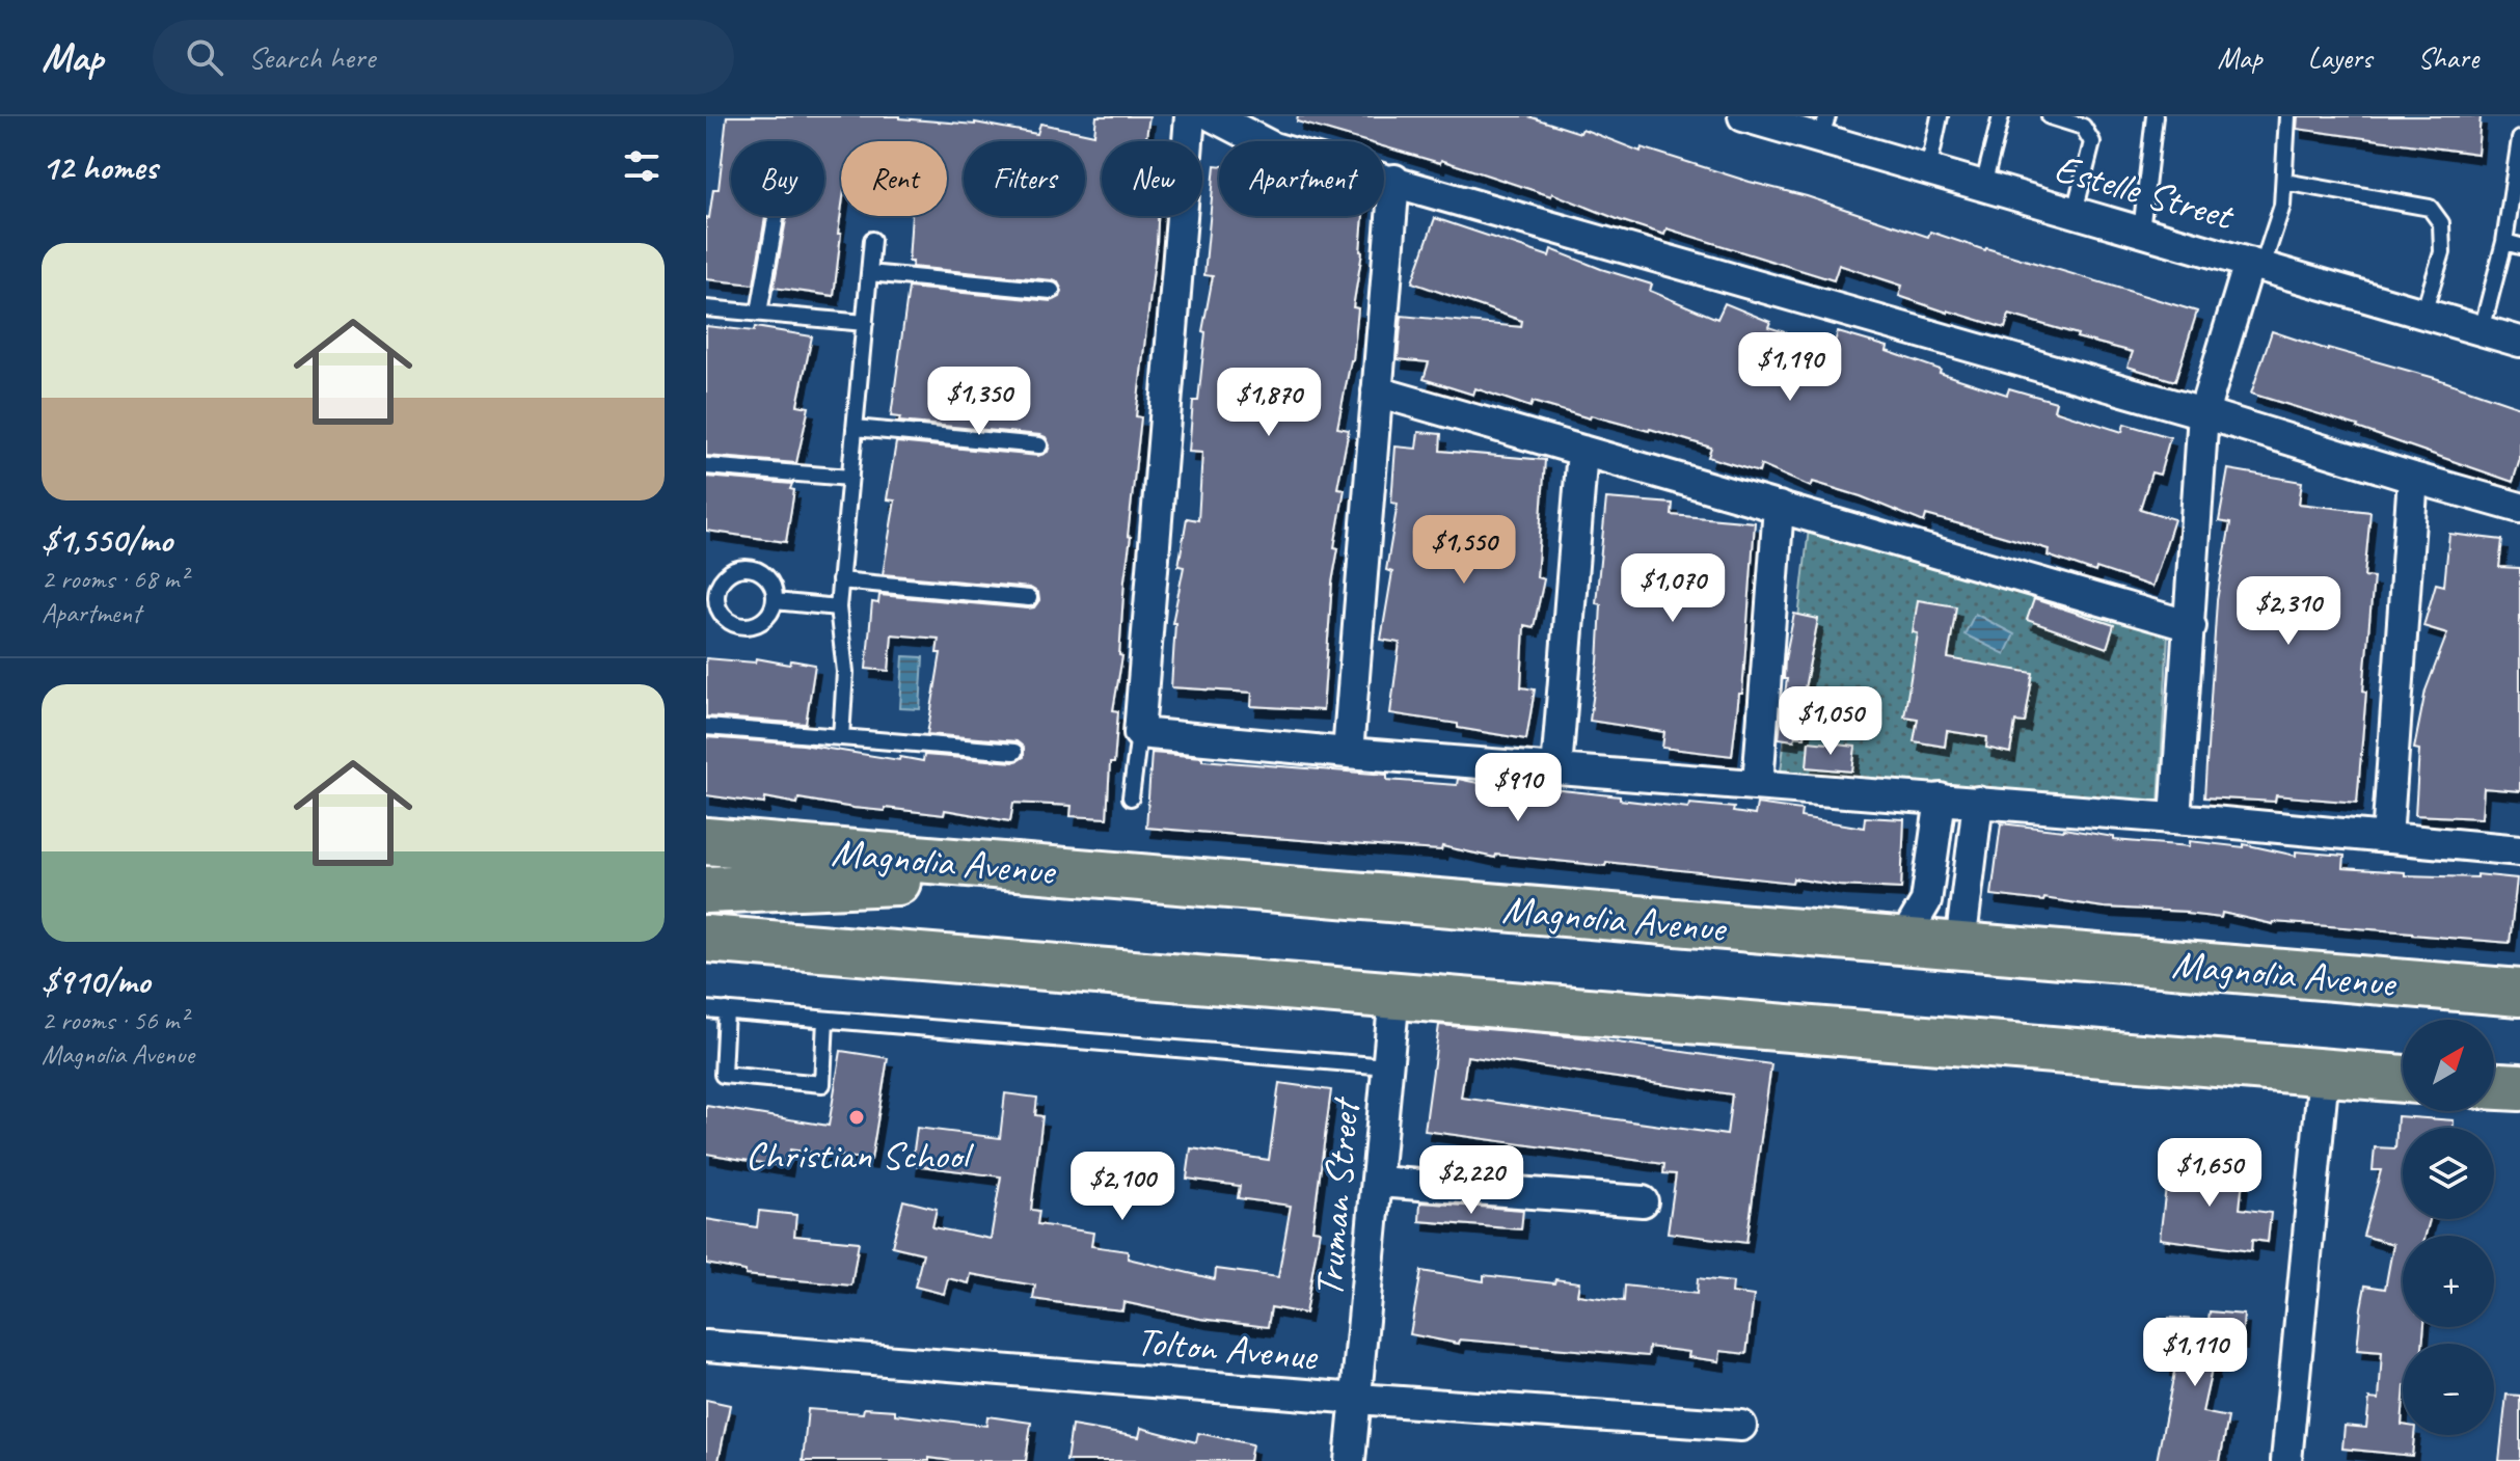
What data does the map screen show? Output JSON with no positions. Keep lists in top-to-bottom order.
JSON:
{
  "streets": {
    "main road": ["Magnolia Avenue"],
    "street": ["Estelle Street", "Truman Street", "Tolton Avenue"]
  },
  "crossings": [
    ["Truman Street", "Tolton Avenue"]
  ],
  "places": ["Christian School"],
  "north": "top right",
  "page": {
    "header": "Map",
    "search": "Search here",
    "nav": ["Map", "Layers", "Share"],
    "heading": "12 homes",
    "chip": [
      "Buy",
      "Rent",
      "Filters",
      "New",
      "Apartment"
    ],
    "list": [
      {
        "name": "$1,550/mo",
        "note": "2 rooms · 68 m² · Apartment"
      },
      {
        "name": "$910/mo",
        "note": "2 rooms · 56 m² · Magnolia Avenue"
      }
    ],
    "price": [
      "$1,190",
      "$1,350",
      "$1,870",
      "$1,550",
      "$1,070",
      "$2,310",
      "$1,050",
      "$910",
      "$1,650",
      "$2,220",
      "$2,100",
      "$1,110"
    ],
    "map_buttons": ["+", "−"]
  }
}
